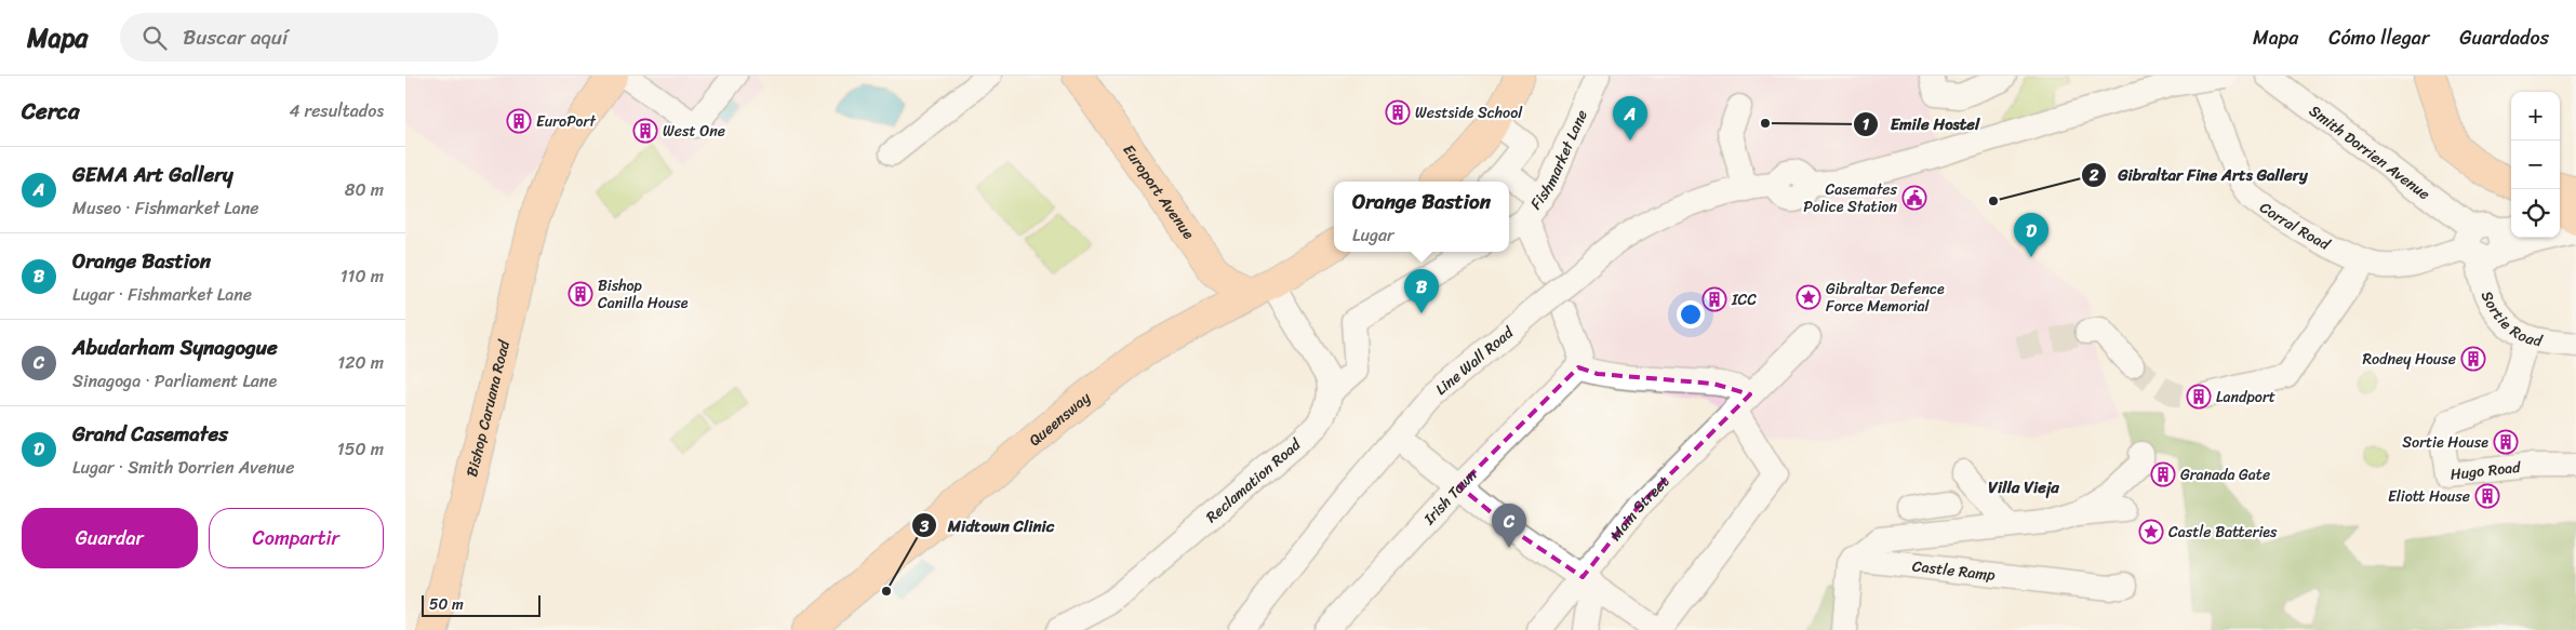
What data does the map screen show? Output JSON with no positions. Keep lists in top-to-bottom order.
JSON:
{
  "streets": {
    "main road": ["Europort Avenue", "Bishop Caruana Road", "Queensway"],
    "street": [
      "Smith Dorrien Avenue",
      "Fishmarket Lane",
      "Corral Road",
      "Sortie Road",
      "Line Wall Road",
      "Hugo Road",
      "Reclamation Road",
      "Irish Town",
      "Main Street",
      "Castle Ramp"
    ]
  },
  "crossings": [
    ["Smith Dorrien Avenue", "Corral Road"],
    ["Smith Dorrien Avenue", "Sortie Road"],
    ["Europort Avenue", "Queensway"],
    ["Corral Road", "Sortie Road"],
    ["Sortie Road", "Hugo Road"]
  ],
  "districts": ["Villa Vieja"],
  "places": {
    "building": [
      "Westside School",
      "EuroPort",
      "West One",
      "Bishop Canilla House",
      "ICC",
      "Rodney House",
      "Landport",
      "Sortie House",
      "Granada Gate",
      "Eliott House"
    ],
    "other": ["Emile Hostel", "Gibraltar Fine Arts Gallery", "Midtown Clinic"],
    "public building": ["Casemates Police Station"],
    "place": ["Gibraltar Defence Force Memorial", "Castle Batteries"]
  },
  "scale_bar": "50 m",
  "page": {
    "header": "Mapa",
    "search": "Buscar aquí",
    "nav": ["Mapa", "Cómo llegar", "Guardados"],
    "heading": ["Cerca", "4 resultados"],
    "map_buttons": ["+", "−"],
    "pins": [
      "A",
      "D",
      "B",
      "C"
    ],
    "list": [
      {
        "mark": "A",
        "name": "GEMA Art Gallery",
        "note": "Museo · Fishmarket Lane",
        "value": "80 m"
      },
      {
        "mark": "B",
        "name": "Orange Bastion",
        "note": "Lugar · Fishmarket Lane",
        "value": "110 m"
      },
      {
        "mark": "C",
        "name": "Abudarham Synagogue",
        "note": "Sinagoga · Parliament Lane",
        "value": "120 m"
      },
      {
        "mark": "D",
        "name": "Grand Casemates",
        "note": "Lugar · Smith Dorrien Avenue",
        "value": "150 m"
      }
    ],
    "popup": ["Orange Bastion", "Lugar"],
    "buttons": ["Guardar", "Compartir"],
    "scale": "50 m"
  }
}
